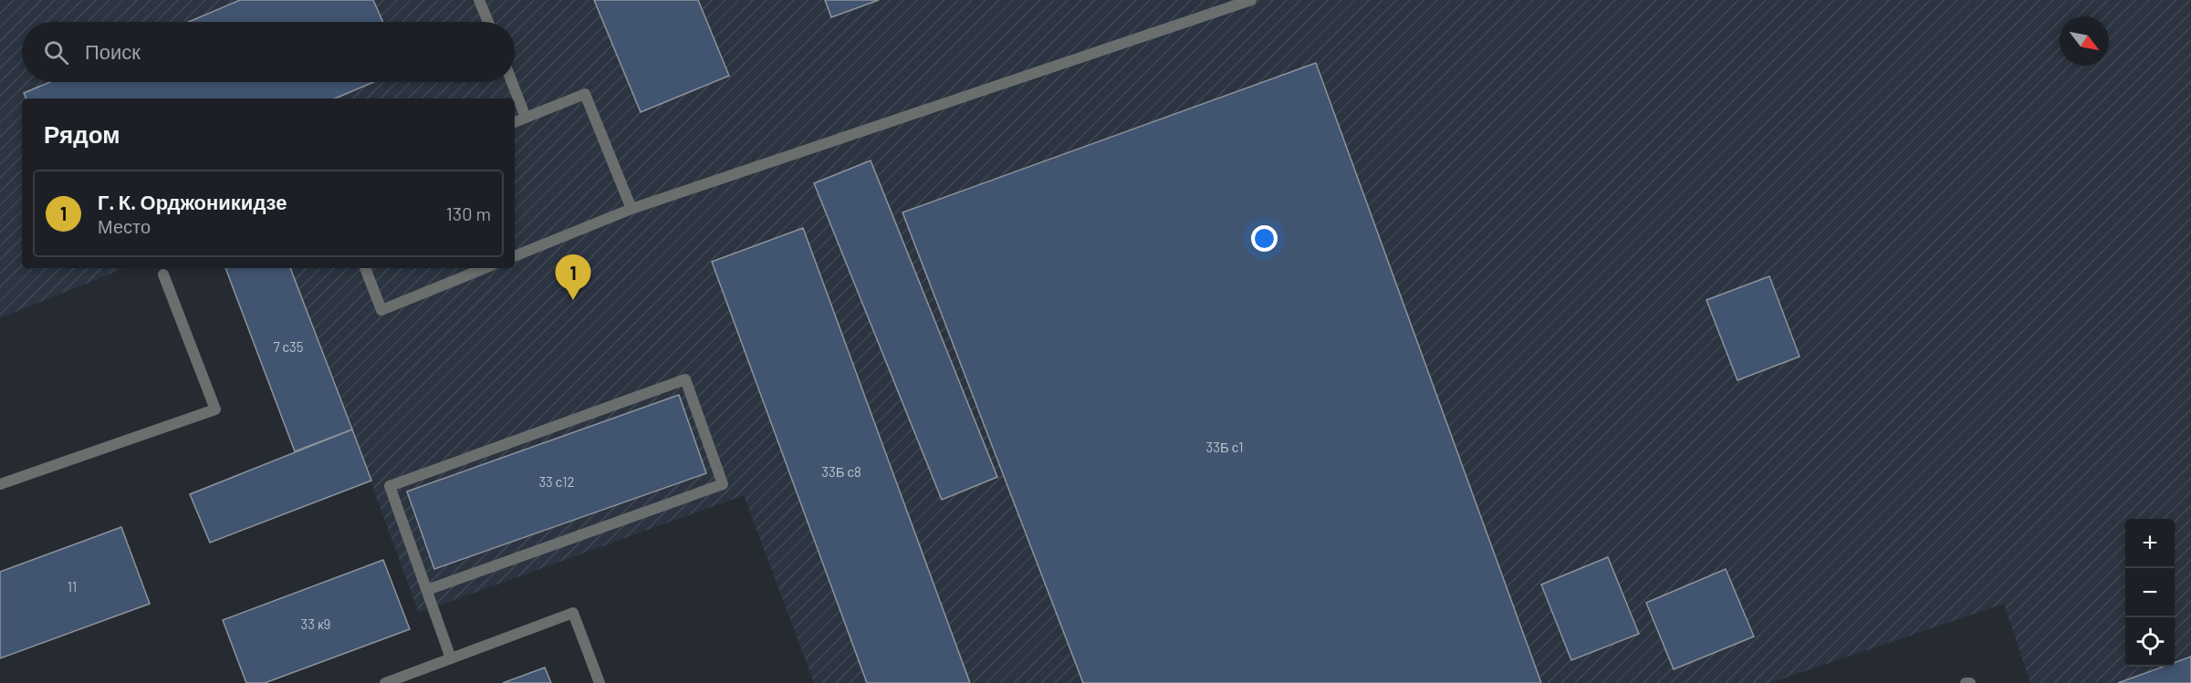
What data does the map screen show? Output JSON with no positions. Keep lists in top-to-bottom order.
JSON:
{
  "house_numbers": [
    "7 с35",
    "33Б с1",
    "33Б с8",
    "33 с12",
    "11",
    "33 к9"
  ],
  "north": "bottom right",
  "page": {
    "search": "Поиск",
    "heading": "Рядом",
    "list": [
      {
        "mark": "1",
        "name": "Г. К. Орджоникидзе",
        "note": "Место",
        "value": "130 m"
      }
    ],
    "pins": "1",
    "map_buttons": ["+", "−"]
  }
}
